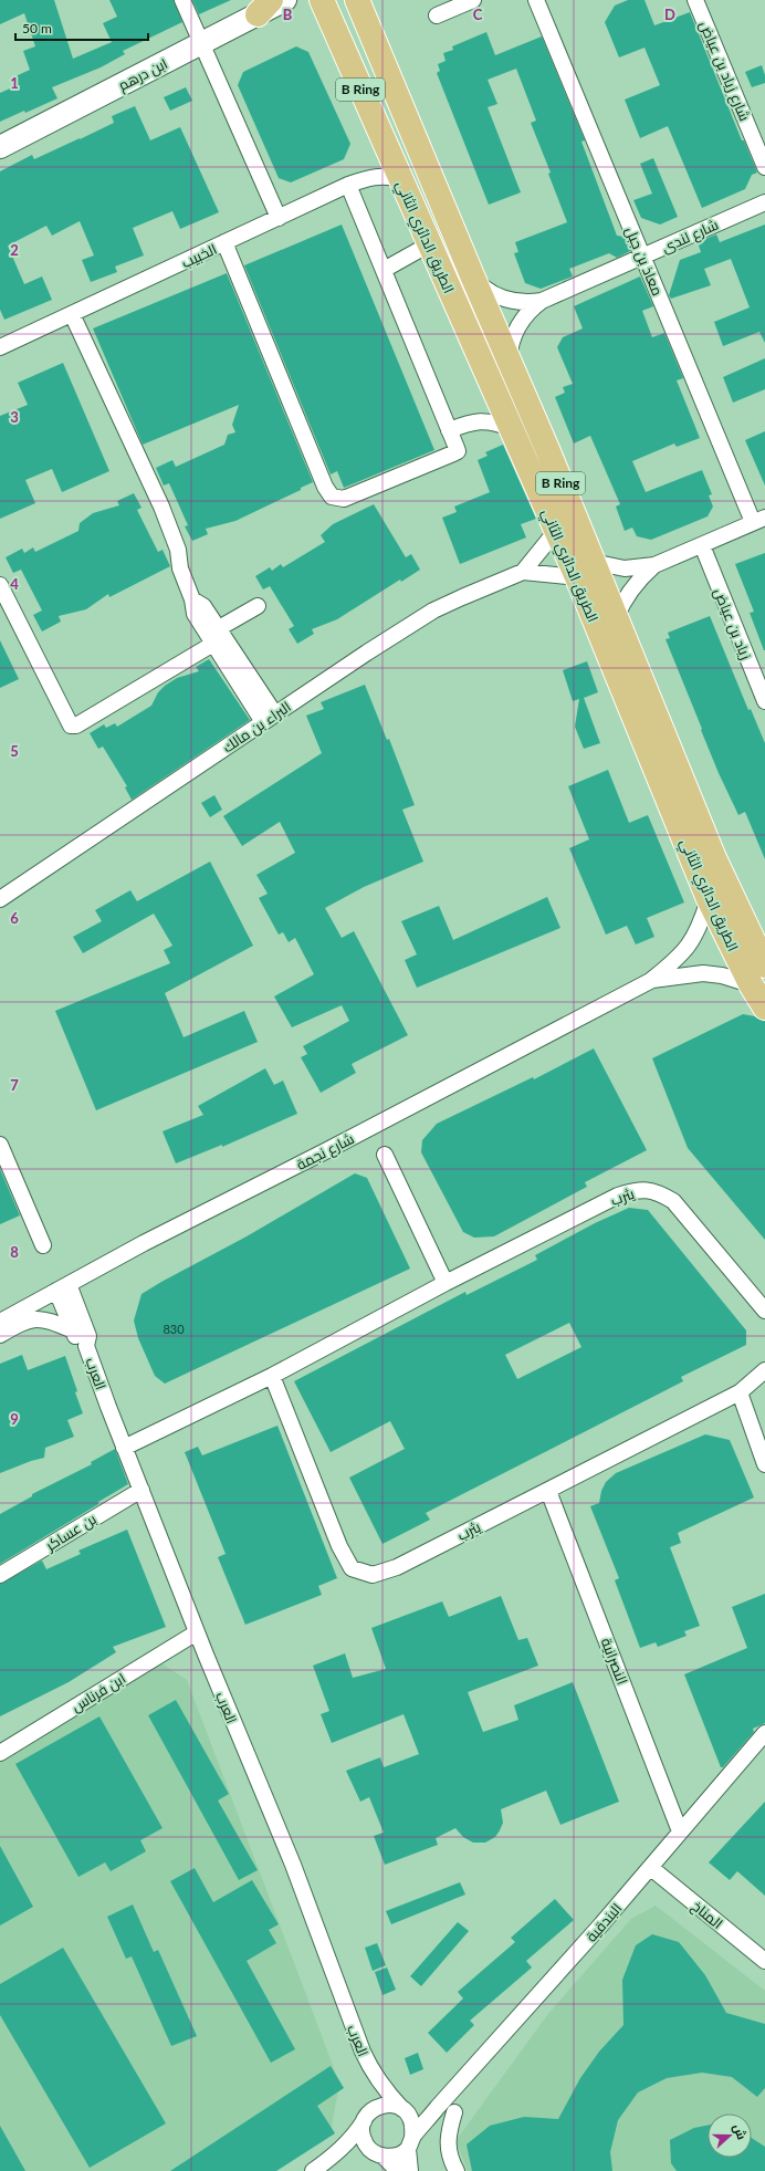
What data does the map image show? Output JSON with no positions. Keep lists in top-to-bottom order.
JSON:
{
  "streets": {
    "main road": ["B Ring", "الطريق الدائري الثاني"],
    "street": [
      "شارع زياد بن عياض",
      "ابن درهم",
      "شارع لندى",
      "الخبيب",
      "معاذ بن جبل",
      "زياد بن عياض",
      "البراء بن مالك",
      "شارع نجمة",
      "يثرب",
      "العرب",
      "بن عساكر",
      "النصرانية",
      "ابن فرناس",
      "المناخ",
      "البندقية"
    ]
  },
  "crossings": [
    ["شارع لندى", "الطريق الدائري الثاني"],
    ["شارع لندى", "معاذ بن جبل"],
    ["الطريق الدائري الثاني", "الخبيب"],
    ["الطريق الدائري الثاني", "البراء بن مالك"],
    ["الطريق الدائري الثاني", "شارع نجمة"],
    ["شارع نجمة", "العرب"],
    ["يثرب", "العرب"],
    ["يثرب", "النصرانية"],
    ["العرب", "بن عساكر"],
    ["العرب", "ابن فرناس"],
    ["العرب", "البندقية"],
    ["النصرانية", "البندقية"],
    ["المناخ", "البندقية"]
  ],
  "house_numbers": ["830"],
  "scale_bar": "50 m",
  "north": "right",
  "grid": {
    "columns": ["B", "C", "D"],
    "rows": [
      "1",
      "2",
      "3",
      "4",
      "5",
      "6",
      "7",
      "8",
      "9"
    ]
  }
}
